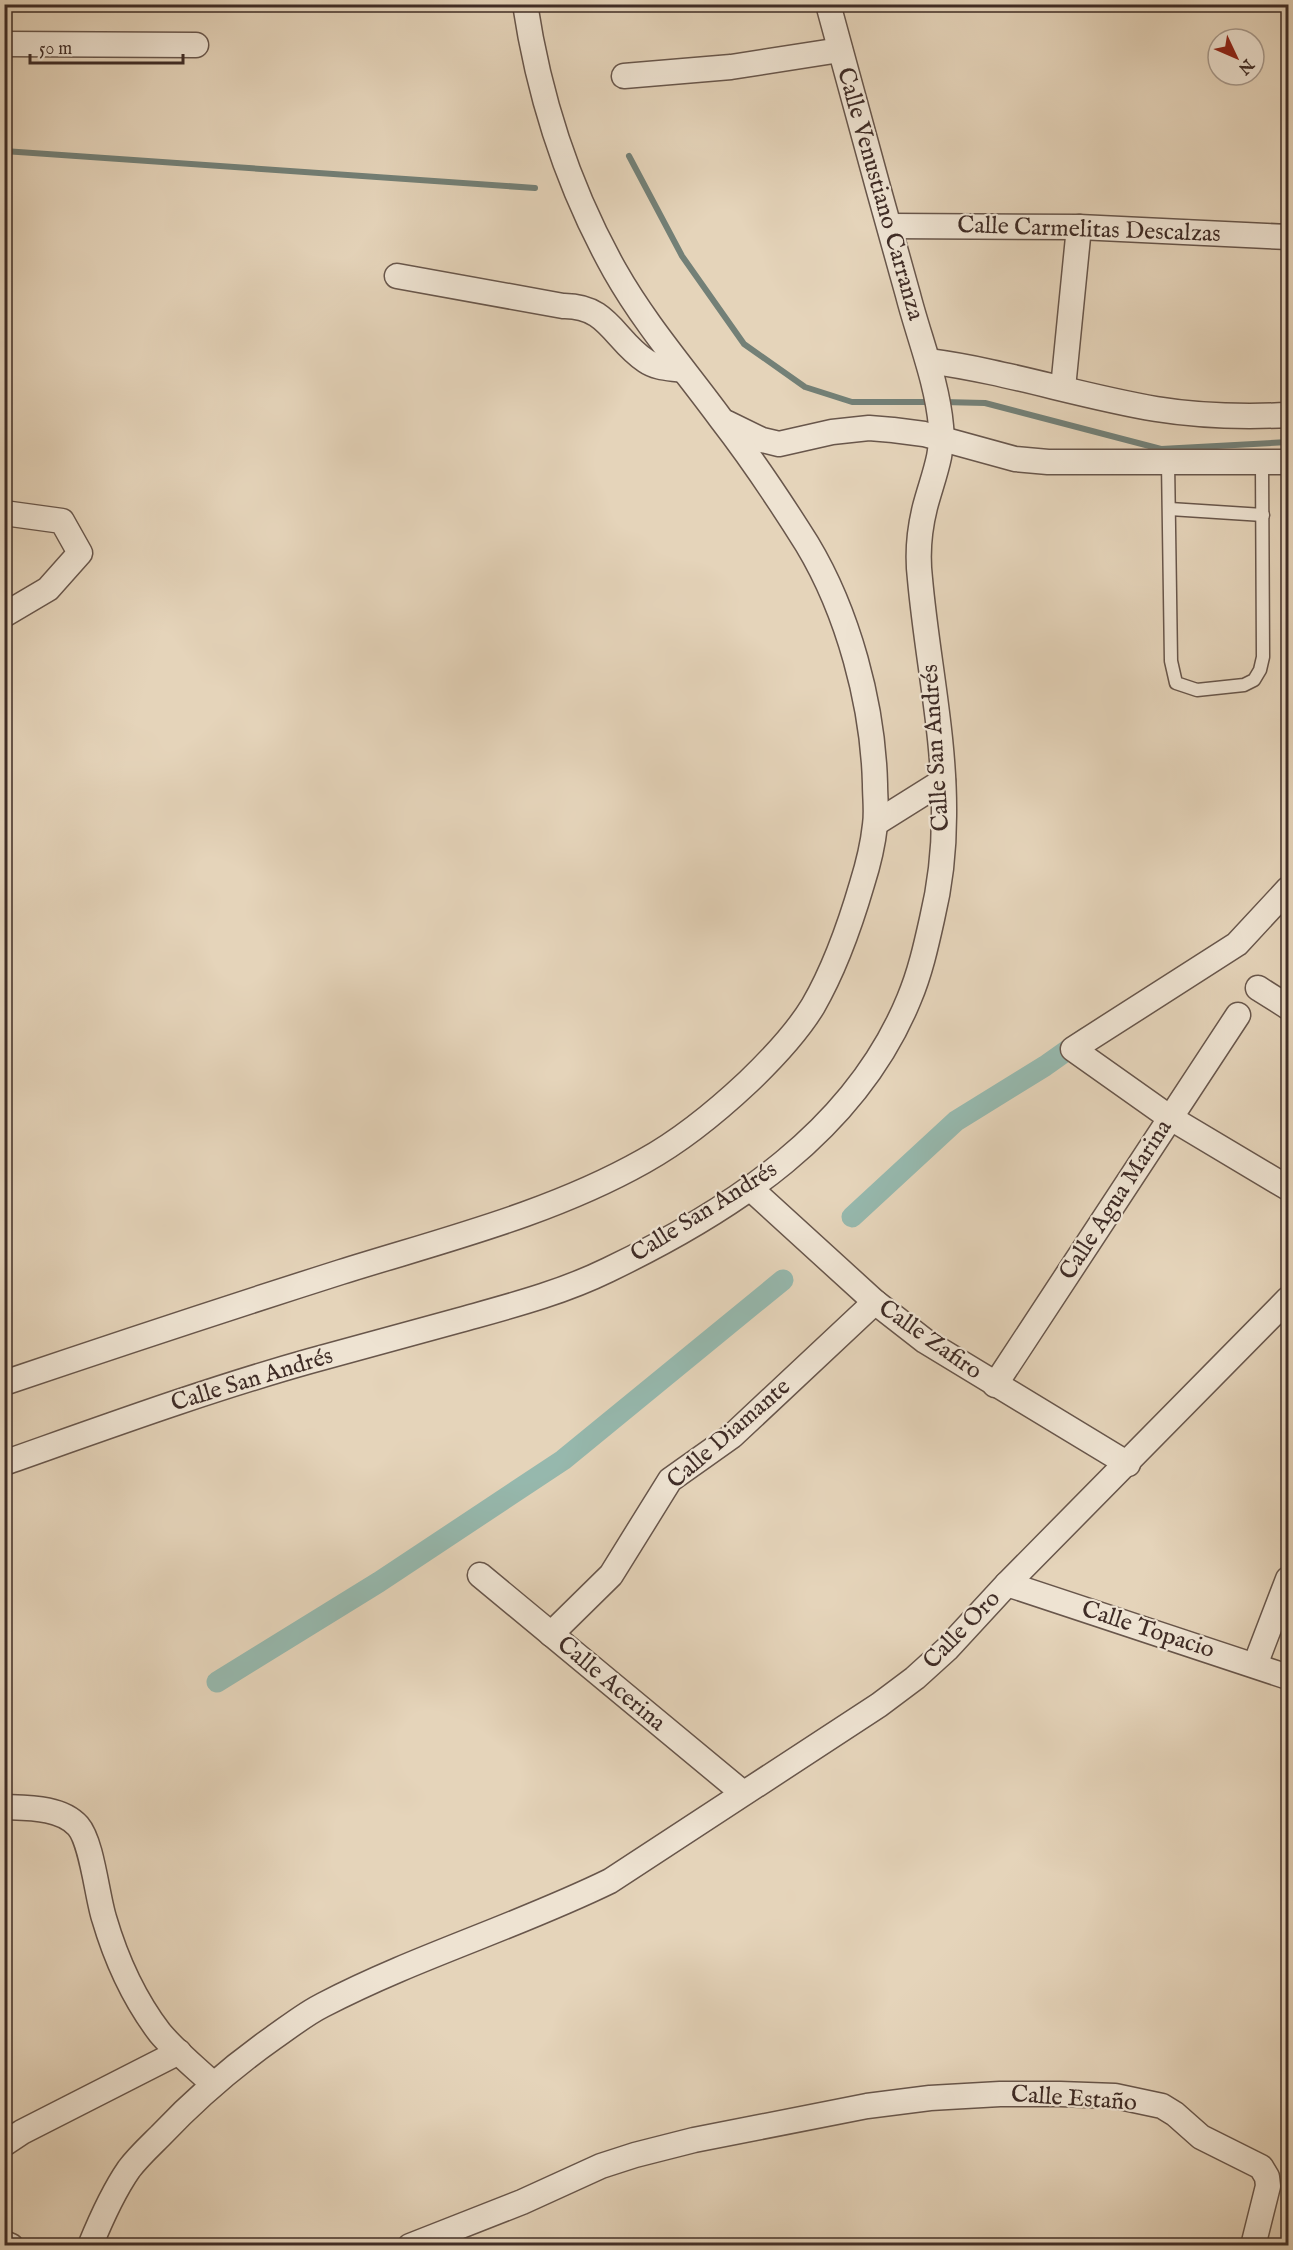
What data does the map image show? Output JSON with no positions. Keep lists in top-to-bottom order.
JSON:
{
  "streets": {
    "street": [
      "Calle Venustiano Carranza",
      "Calle Carmelitas Descalzas",
      "Calle San Andrés",
      "Calle Agua Marina",
      "Calle Zafiro",
      "Calle Diamante",
      "Calle Oro",
      "Calle Topacio",
      "Calle Acerina",
      "Calle Estaño"
    ]
  },
  "crossings": [
    ["Calle Venustiano Carranza", "Calle Carmelitas Descalzas"],
    ["Calle Venustiano Carranza", "Calle San Andrés"],
    ["Calle San Andrés", "Calle Zafiro"],
    ["Calle Agua Marina", "Calle Zafiro"],
    ["Calle Zafiro", "Calle Diamante"],
    ["Calle Zafiro", "Calle Oro"],
    ["Calle Diamante", "Calle Acerina"],
    ["Calle Oro", "Calle Topacio"],
    ["Calle Oro", "Calle Acerina"]
  ],
  "scale_bar": "50 m",
  "north": "bottom right"
}
